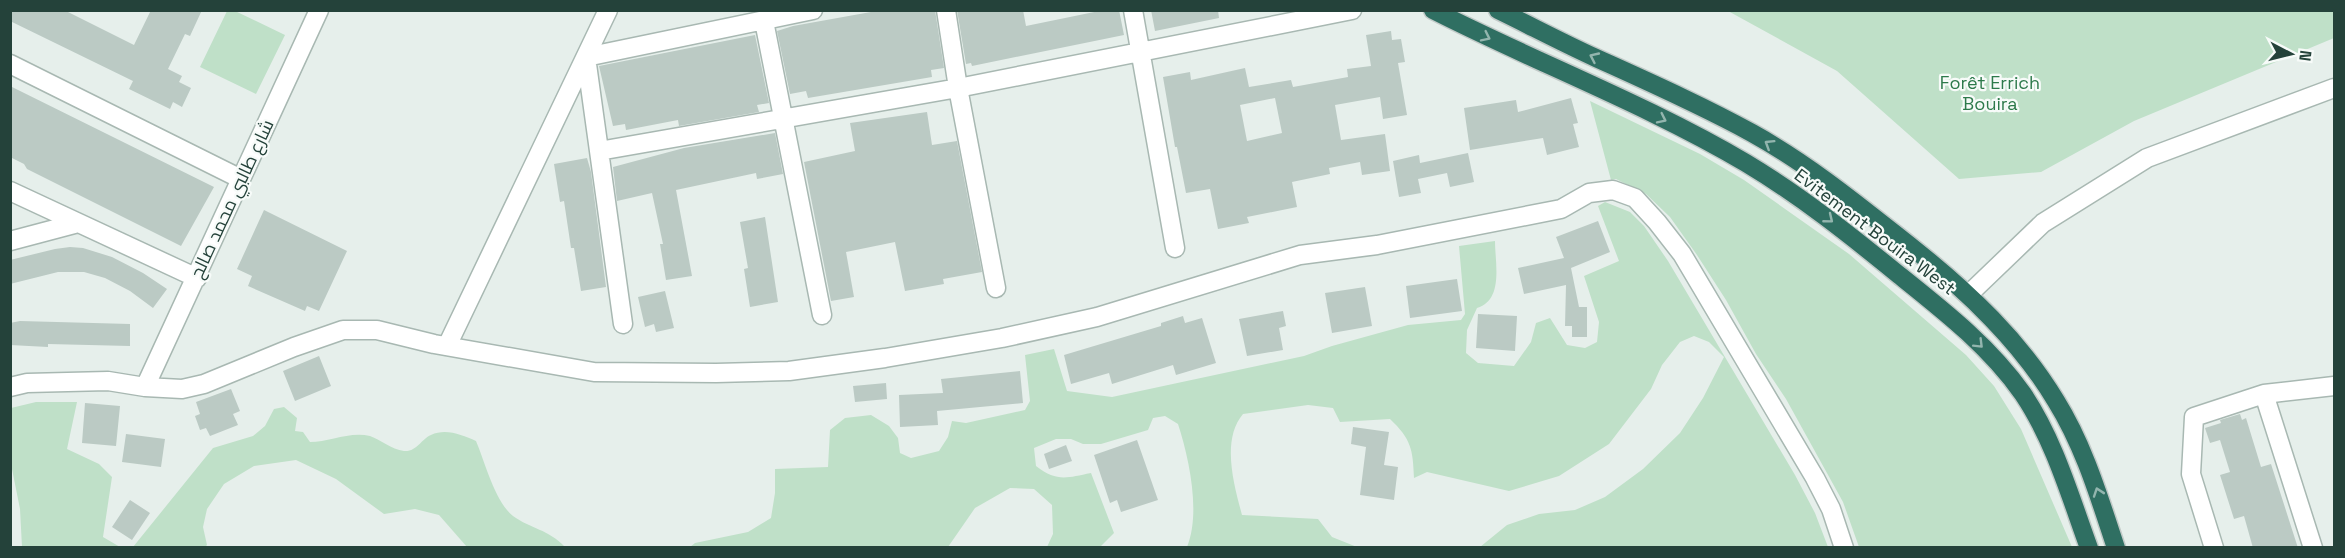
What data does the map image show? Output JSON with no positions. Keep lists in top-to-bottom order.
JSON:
{
  "streets": {
    "highway": ["Evitement Bouira West"],
    "street": ["شارع طالبي محمد صالح"]
  },
  "parks": ["Forêt Errich Bouira"],
  "north": "right"
}
